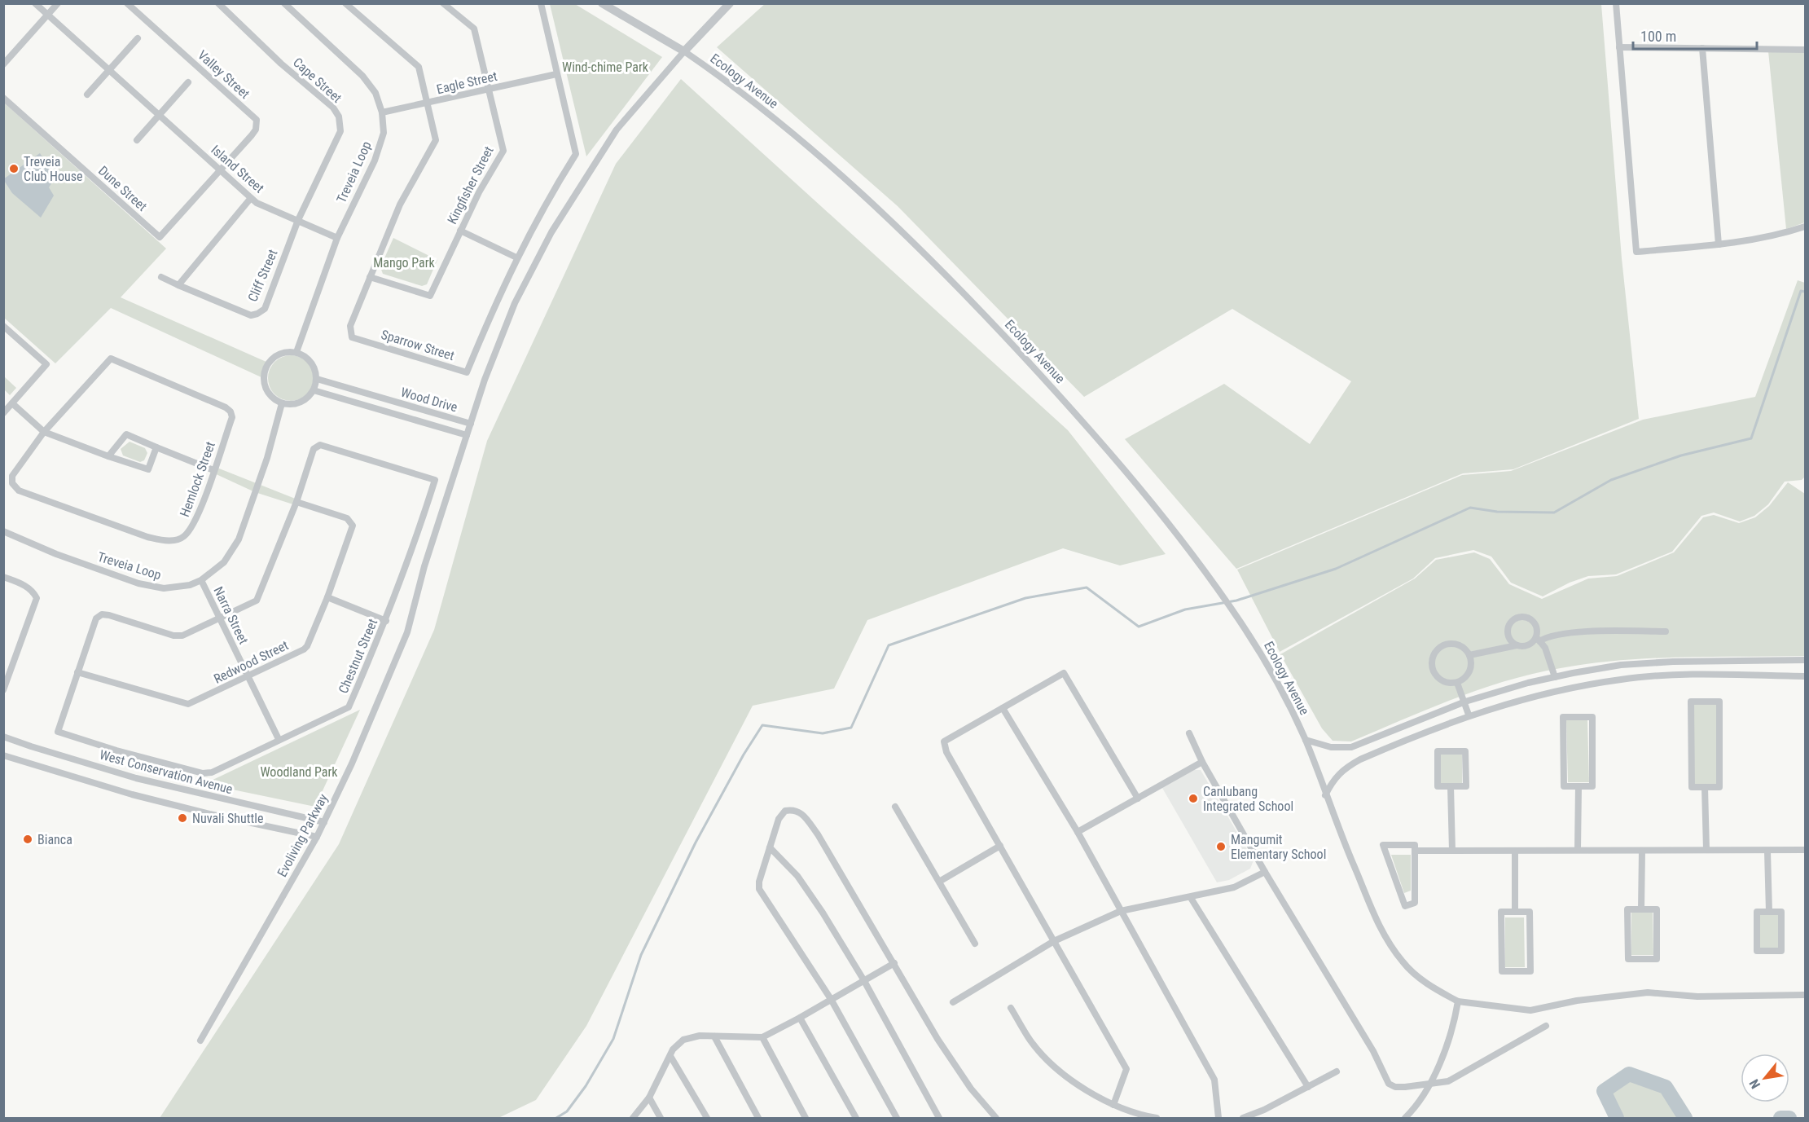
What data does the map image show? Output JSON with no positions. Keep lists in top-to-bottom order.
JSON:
{
  "streets": {
    "street": [
      "Valley Street",
      "Cape Street",
      "Ecology Avenue",
      "Eagle Street",
      "Island Street",
      "Treveia Loop",
      "Kingfisher Street",
      "Dune Street",
      "Cliff Street",
      "Sparrow Street",
      "Wood Drive",
      "Hemlock Street",
      "Narra Street",
      "Chestnut Street",
      "Redwood Street",
      "West Conservation Avenue",
      "Evoliving Parkway"
    ]
  },
  "crossings": [
    ["Valley Street", "Island Street"],
    ["Valley Street", "Dune Street"],
    ["Cape Street", "Island Street"],
    ["Cape Street", "Cliff Street"],
    ["Ecology Avenue", "Evoliving Parkway"],
    ["Eagle Street", "Treveia Loop"],
    ["Eagle Street", "Kingfisher Street"],
    ["Eagle Street", "Sparrow Street"],
    ["Island Street", "Treveia Loop"],
    ["Island Street", "Dune Street"],
    ["Island Street", "Cliff Street"],
    ["Treveia Loop", "Wood Drive"],
    ["Treveia Loop", "Narra Street"],
    ["Kingfisher Street", "Sparrow Street"],
    ["Wood Drive", "Evoliving Parkway"],
    ["Narra Street", "Chestnut Street"],
    ["Narra Street", "Redwood Street"],
    ["Chestnut Street", "Redwood Street"],
    ["West Conservation Avenue", "Evoliving Parkway"]
  ],
  "parks": ["Wind-chime Park", "Mango Park", "Woodland Park"],
  "places": [
    "Treveia Club House",
    "Canlubang Integrated School",
    "Nuvali Shuttle",
    "Bianca",
    "Mangumit Elementary School"
  ],
  "scale_bar": "100 m",
  "north": "bottom left"
}
